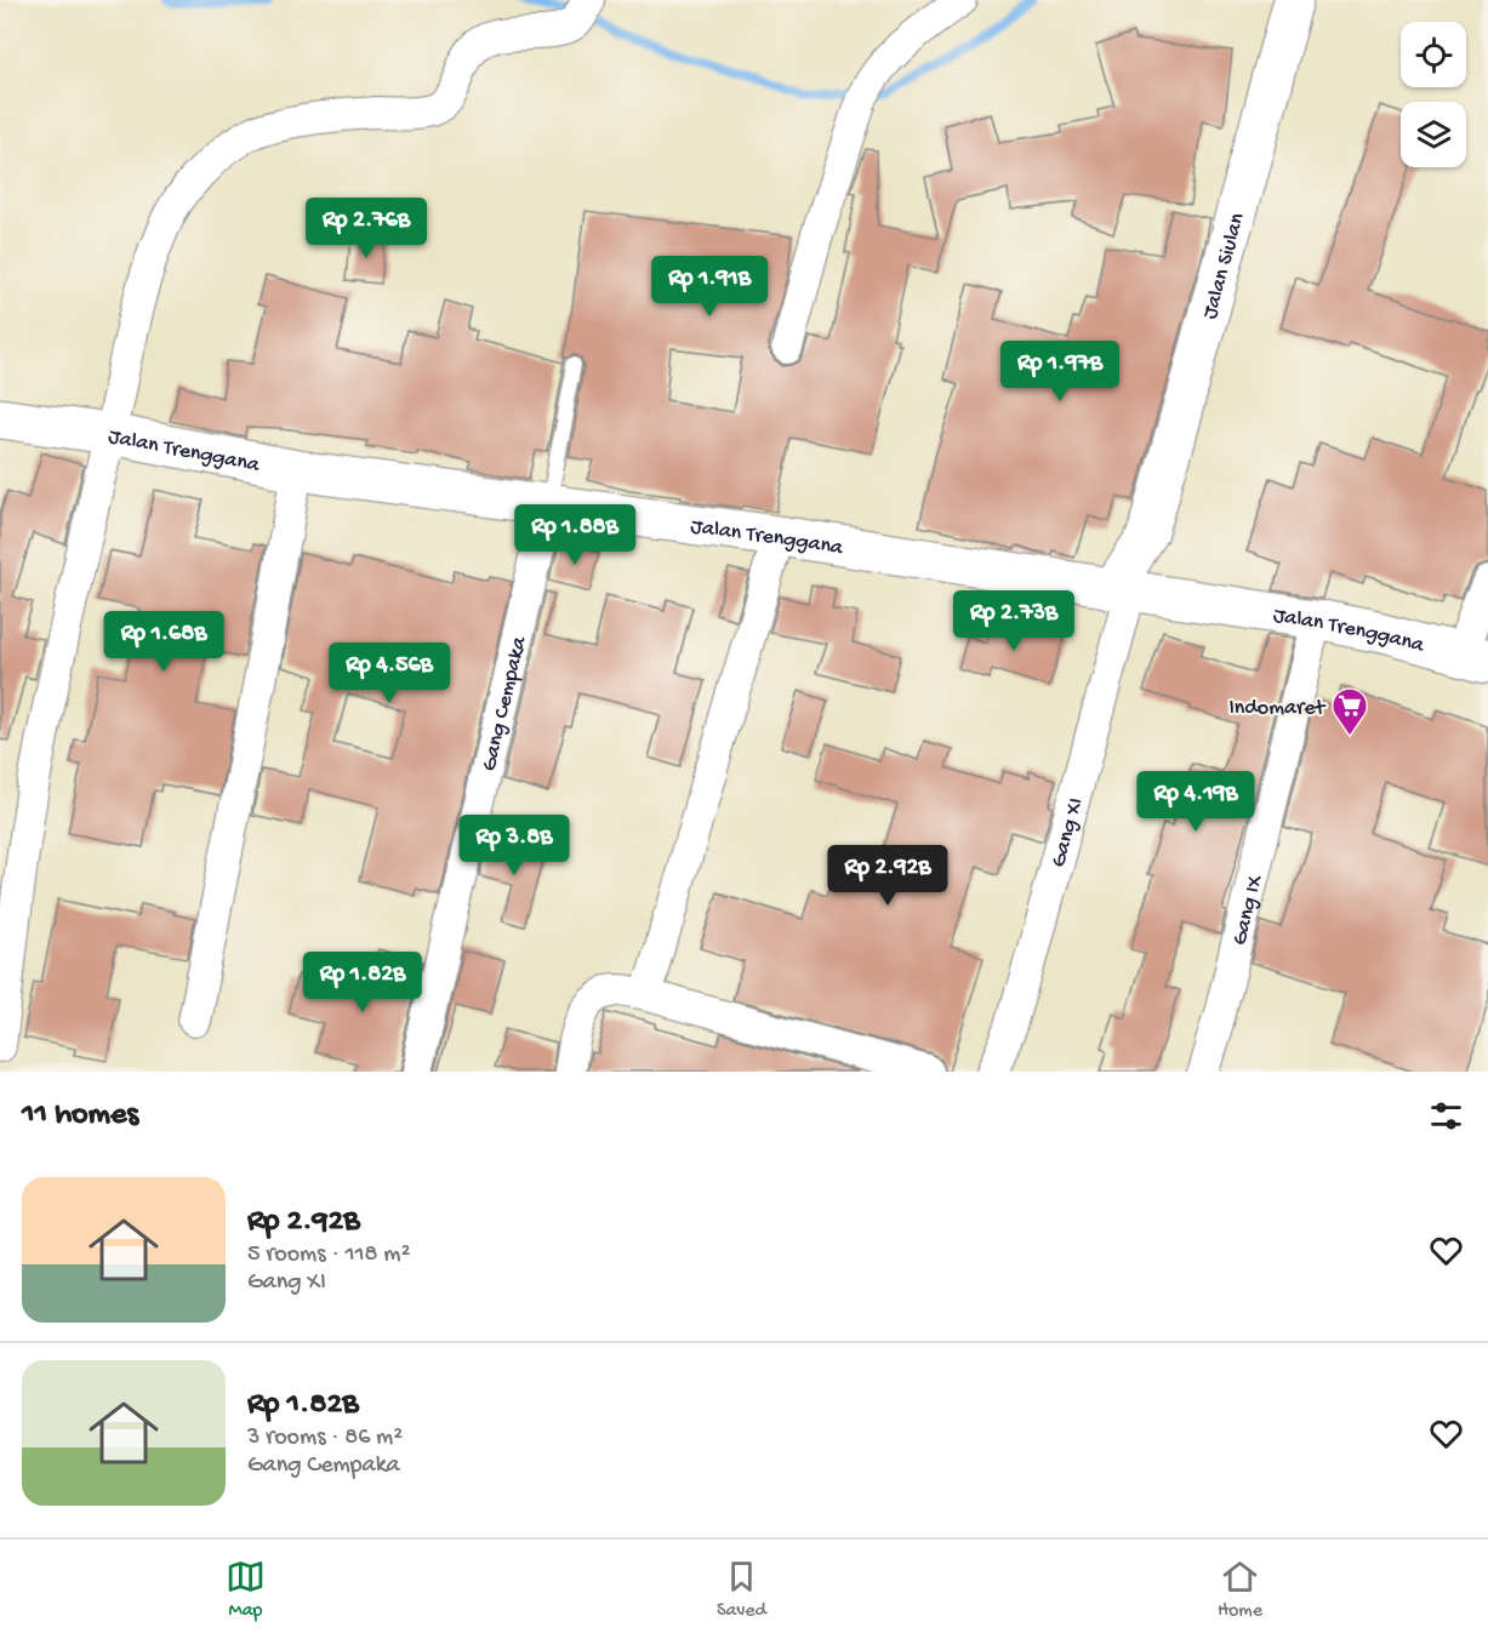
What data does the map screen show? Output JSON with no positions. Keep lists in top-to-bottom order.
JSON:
{
  "streets": {
    "main road": ["Jalan Siulan", "Jalan Trenggana"],
    "street": ["Gang Cempaka", "Gang XI", "Gang IX"]
  },
  "crossings": [
    ["Jalan Siulan", "Jalan Trenggana"],
    ["Jalan Siulan", "Gang XI"],
    ["Jalan Trenggana", "Gang Cempaka"],
    ["Jalan Trenggana", "Gang XI"],
    ["Jalan Trenggana", "Gang IX"]
  ],
  "places": {
    "supermarket": ["Indomaret"]
  },
  "page": {
    "price": [
      "Rp 2.76B",
      "Rp 1.91B",
      "Rp 1.97B",
      "Rp 1.88B",
      "Rp 2.73B",
      "Rp 1.68B",
      "Rp 4.56B",
      "Rp 4.19B",
      "Rp 3.8B",
      "Rp 2.92B",
      "Rp 1.82B"
    ],
    "heading": "11 homes",
    "list": [
      {
        "name": "Rp 2.92B",
        "note": "5 rooms · 118 m² · Gang XI"
      },
      {
        "name": "Rp 1.82B",
        "note": "3 rooms · 86 m² · Gang Cempaka"
      }
    ],
    "tabs": ["Map", "Saved", "Home"]
  }
}
